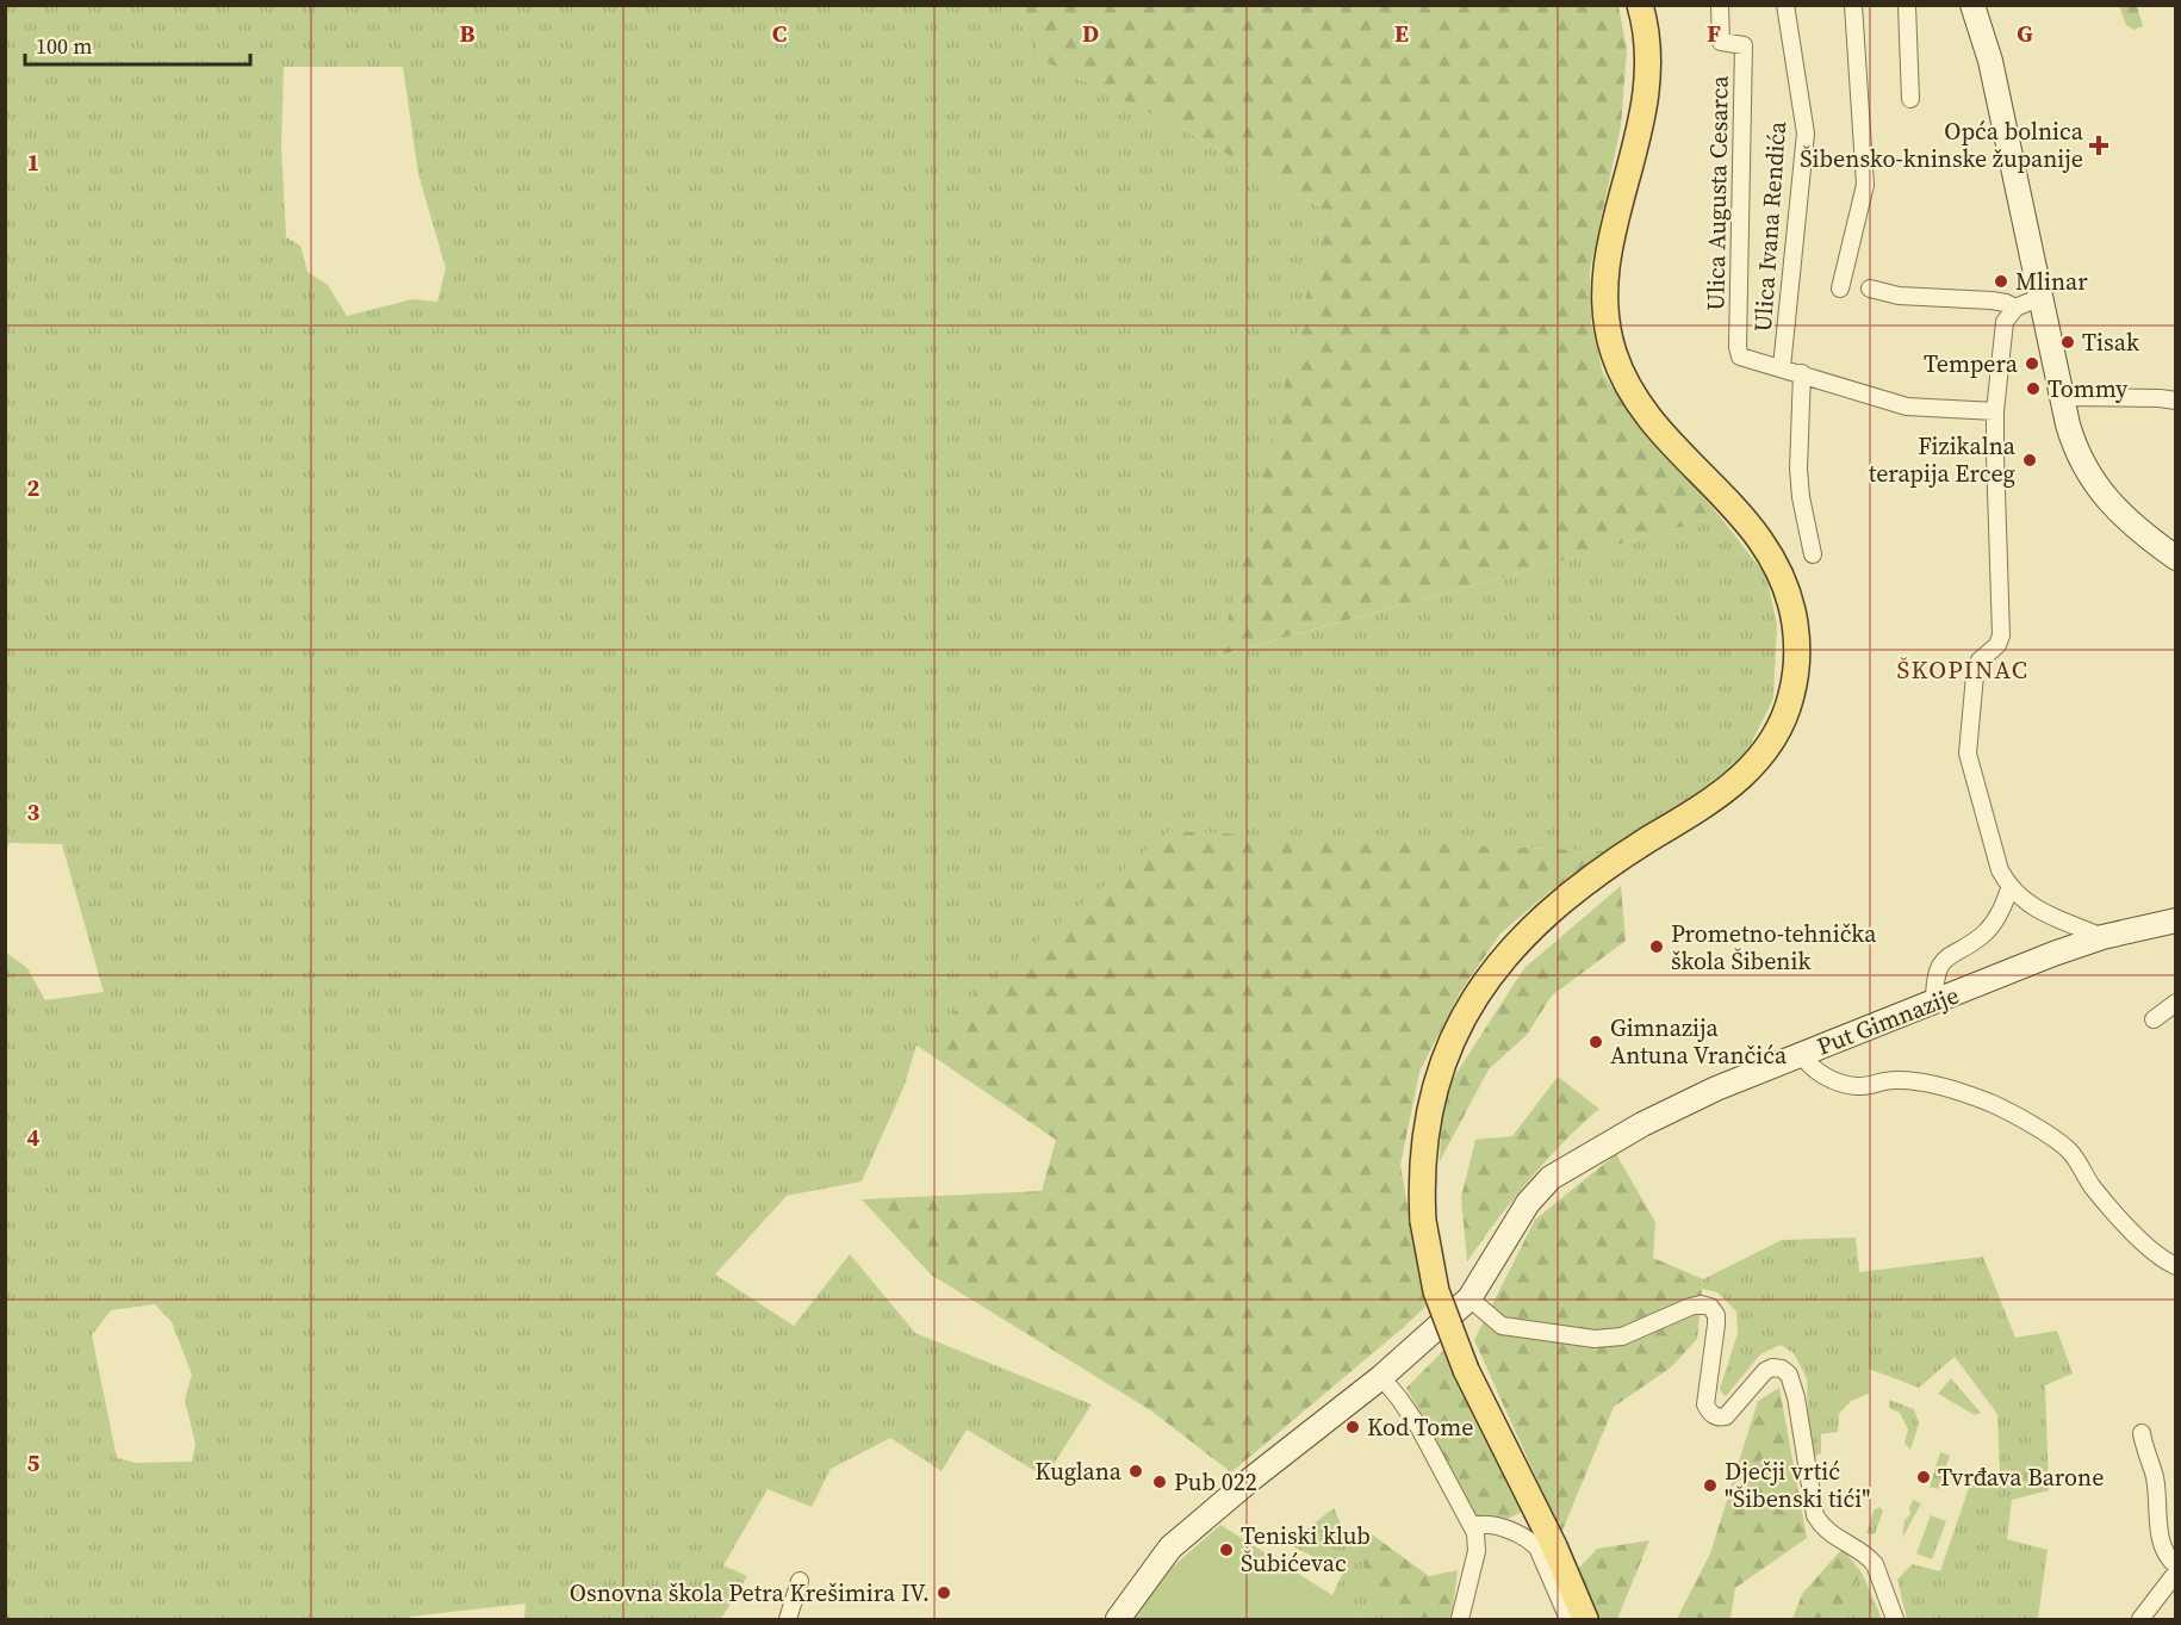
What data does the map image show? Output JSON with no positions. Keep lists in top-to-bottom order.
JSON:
{
  "streets": {
    "street": ["Ulica Augusta Cesarca", "Ulica Ivana Rendića", "Put Gimnazije"]
  },
  "crossings": [
    ["Ulica Augusta Cesarca", "Ulica Ivana Rendića"]
  ],
  "districts": ["ŠKOPINAC"],
  "places": {
    "health": ["Opća bolnica Šibensko-kninske županije"],
    "other": [
      "Mlinar",
      "Tisak",
      "Tempera",
      "Tommy",
      "Fizikalna terapija Erceg",
      "Prometno-tehnička škola Šibenik",
      "Gimnazija Antuna Vrančića",
      "Kod Tome",
      "Kuglana",
      "Tvrđava Barone",
      "Pub 022",
      "Dječji vrtić \"Šibenski tići\"",
      "Teniski klub Šubićevac",
      "Osnovna škola Petra Krešimira IV."
    ]
  },
  "scale_bar": "100 m",
  "grid": {
    "columns": [
      "B",
      "C",
      "D",
      "E",
      "F",
      "G"
    ],
    "rows": [
      "1",
      "2",
      "3",
      "4",
      "5"
    ]
  }
}
